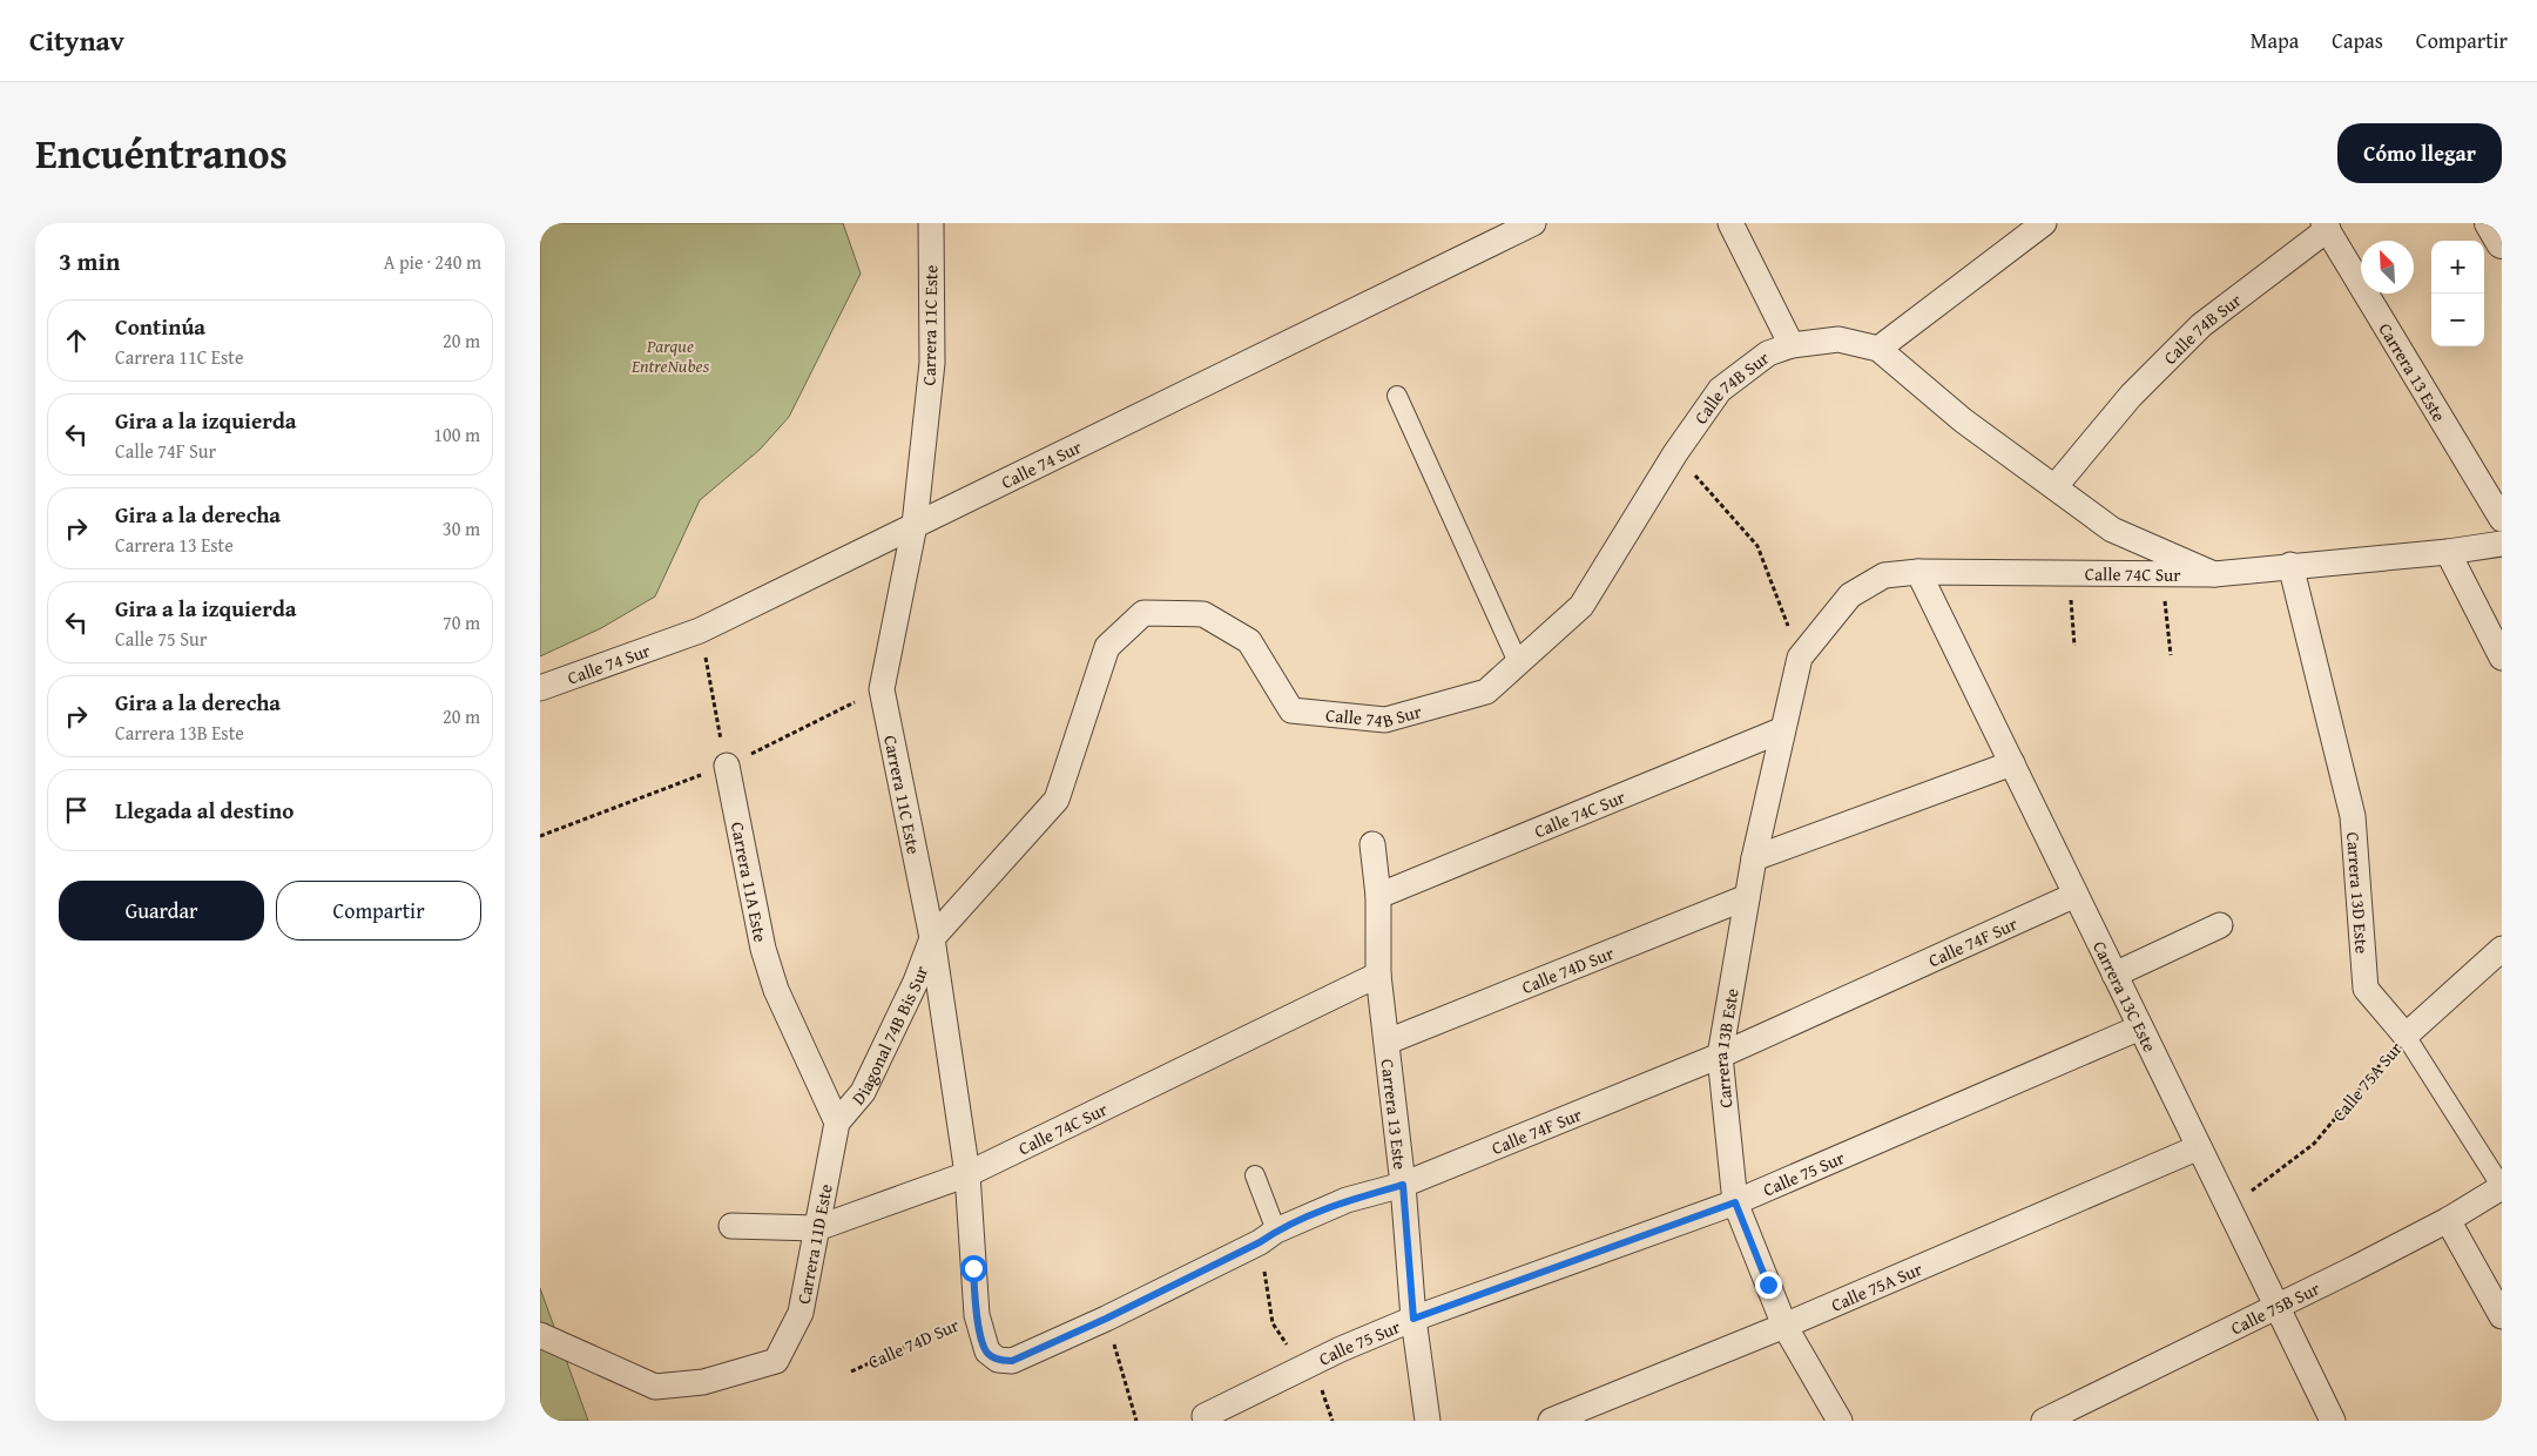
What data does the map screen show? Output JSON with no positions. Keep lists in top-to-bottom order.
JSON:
{
  "streets": {
    "street": [
      "Carrera 11C Este",
      "Calle 74B Sur",
      "Carrera 13 Este",
      "Calle 74 Sur",
      "Calle 74C Sur",
      "Carrera 11A Este",
      "Carrera 13D Este",
      "Calle 74F Sur",
      "Calle 74D Sur",
      "Carrera 13C Este",
      "Diagonal 74B Bis Sur",
      "Carrera 13B Este",
      "Calle 75A Sur",
      "Calle 75 Sur",
      "Carrera 11D Este",
      "Calle 75B Sur"
    ]
  },
  "crossings": [
    ["Carrera 11C Este", "Calle 74B Sur"],
    ["Carrera 11C Este", "Calle 74 Sur"],
    ["Carrera 11C Este", "Calle 74C Sur"],
    ["Carrera 11C Este", "Calle 74F Sur"],
    ["Carrera 11C Este", "Calle 74D Sur"],
    ["Carrera 11C Este", "Diagonal 74B Bis Sur"],
    ["Calle 74B Sur", "Carrera 13 Este"],
    ["Calle 74B Sur", "Diagonal 74B Bis Sur"],
    ["Carrera 13 Este", "Calle 74C Sur"],
    ["Carrera 13 Este", "Calle 74F Sur"],
    ["Carrera 13 Este", "Calle 74D Sur"],
    ["Carrera 13 Este", "Calle 75 Sur"],
    ["Calle 74C Sur", "Carrera 13D Este"],
    ["Calle 74C Sur", "Carrera 13C Este"],
    ["Calle 74C Sur", "Carrera 13B Este"],
    ["Calle 74C Sur", "Carrera 11D Este"],
    ["Carrera 11A Este", "Diagonal 74B Bis Sur"],
    ["Carrera 11A Este", "Carrera 11D Este"],
    ["Carrera 13D Este", "Calle 75A Sur"],
    ["Carrera 13D Este", "Calle 75B Sur"],
    ["Calle 74F Sur", "Carrera 13C Este"],
    ["Calle 74F Sur", "Carrera 13B Este"],
    ["Calle 74D Sur", "Carrera 13B Este"],
    ["Carrera 13C Este", "Calle 75A Sur"],
    ["Carrera 13C Este", "Calle 75 Sur"],
    ["Carrera 13C Este", "Calle 75B Sur"],
    ["Diagonal 74B Bis Sur", "Carrera 11D Este"],
    ["Carrera 13B Este", "Calle 75A Sur"],
    ["Carrera 13B Este", "Calle 75 Sur"]
  ],
  "parks": ["Parque EntreNubes"],
  "north": "top left",
  "page": {
    "header": "Citynav",
    "nav": ["Mapa", "Capas", "Compartir"],
    "title": "Encuéntranos",
    "buttons": [
      "Cómo llegar",
      ["Guardar", "Compartir"]
    ],
    "heading": ["3 min", "A pie · 240 m"],
    "map_buttons": ["+", "−"],
    "list": [
      ["Continúa", "Carrera 11C Este", "20 m"],
      ["Gira a la izquierda", "Calle 74F Sur", "100 m"],
      ["Gira a la derecha", "Carrera 13 Este", "30 m"],
      ["Gira a la izquierda", "Calle 75 Sur", "70 m"],
      ["Gira a la derecha", "Carrera 13B Este", "20 m"],
      "Llegada al destino"
    ]
  }
}
